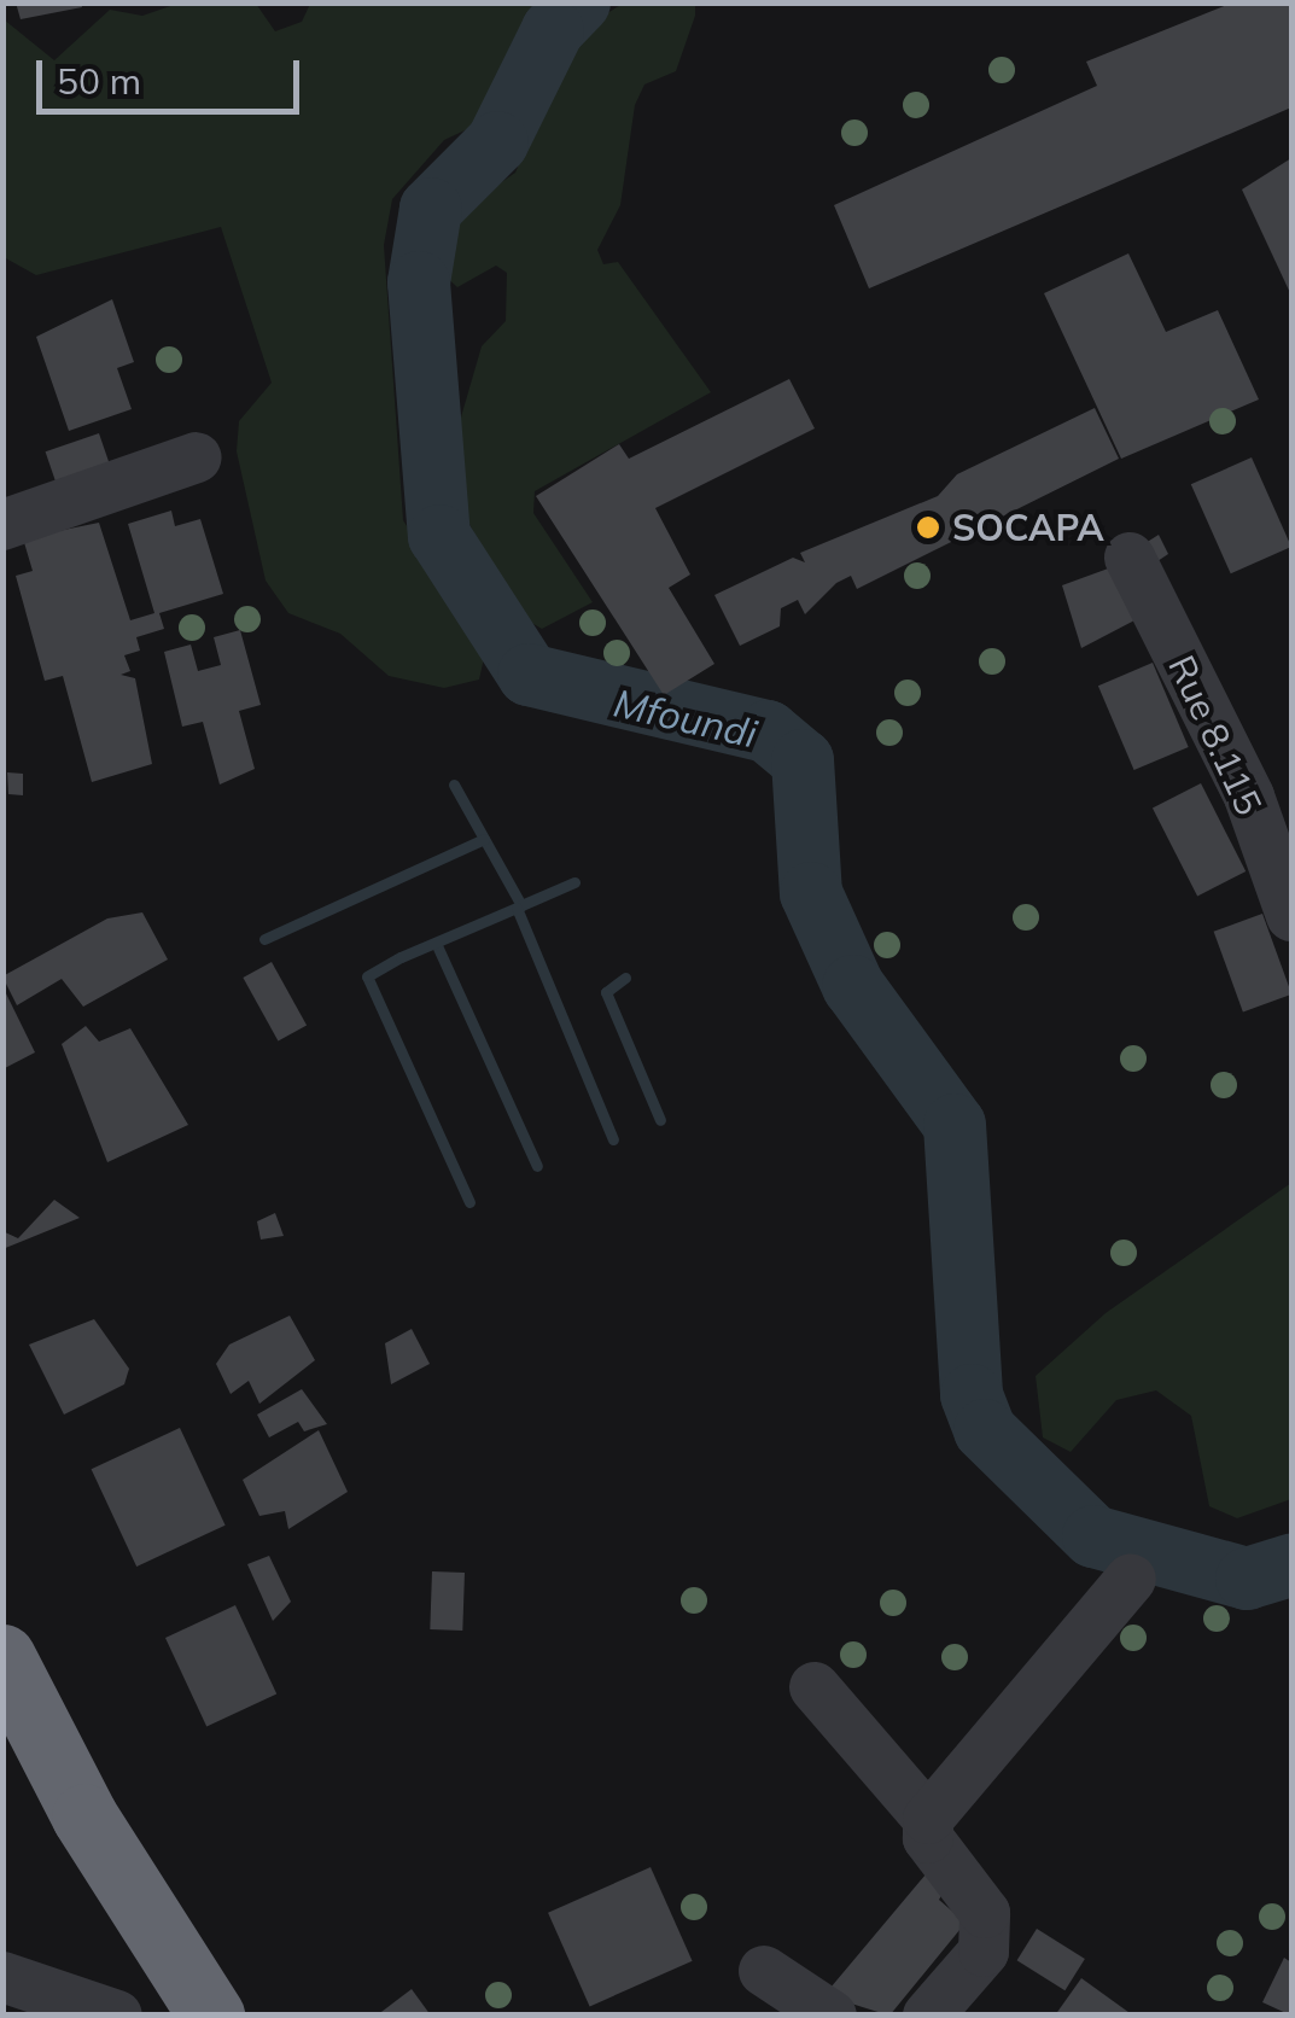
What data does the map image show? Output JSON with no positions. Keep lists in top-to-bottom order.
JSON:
{
  "streets": {
    "street": ["Rue 8.115"]
  },
  "water": ["Mfoundi"],
  "places": ["SOCAPA"],
  "scale_bar": "50 m"
}
